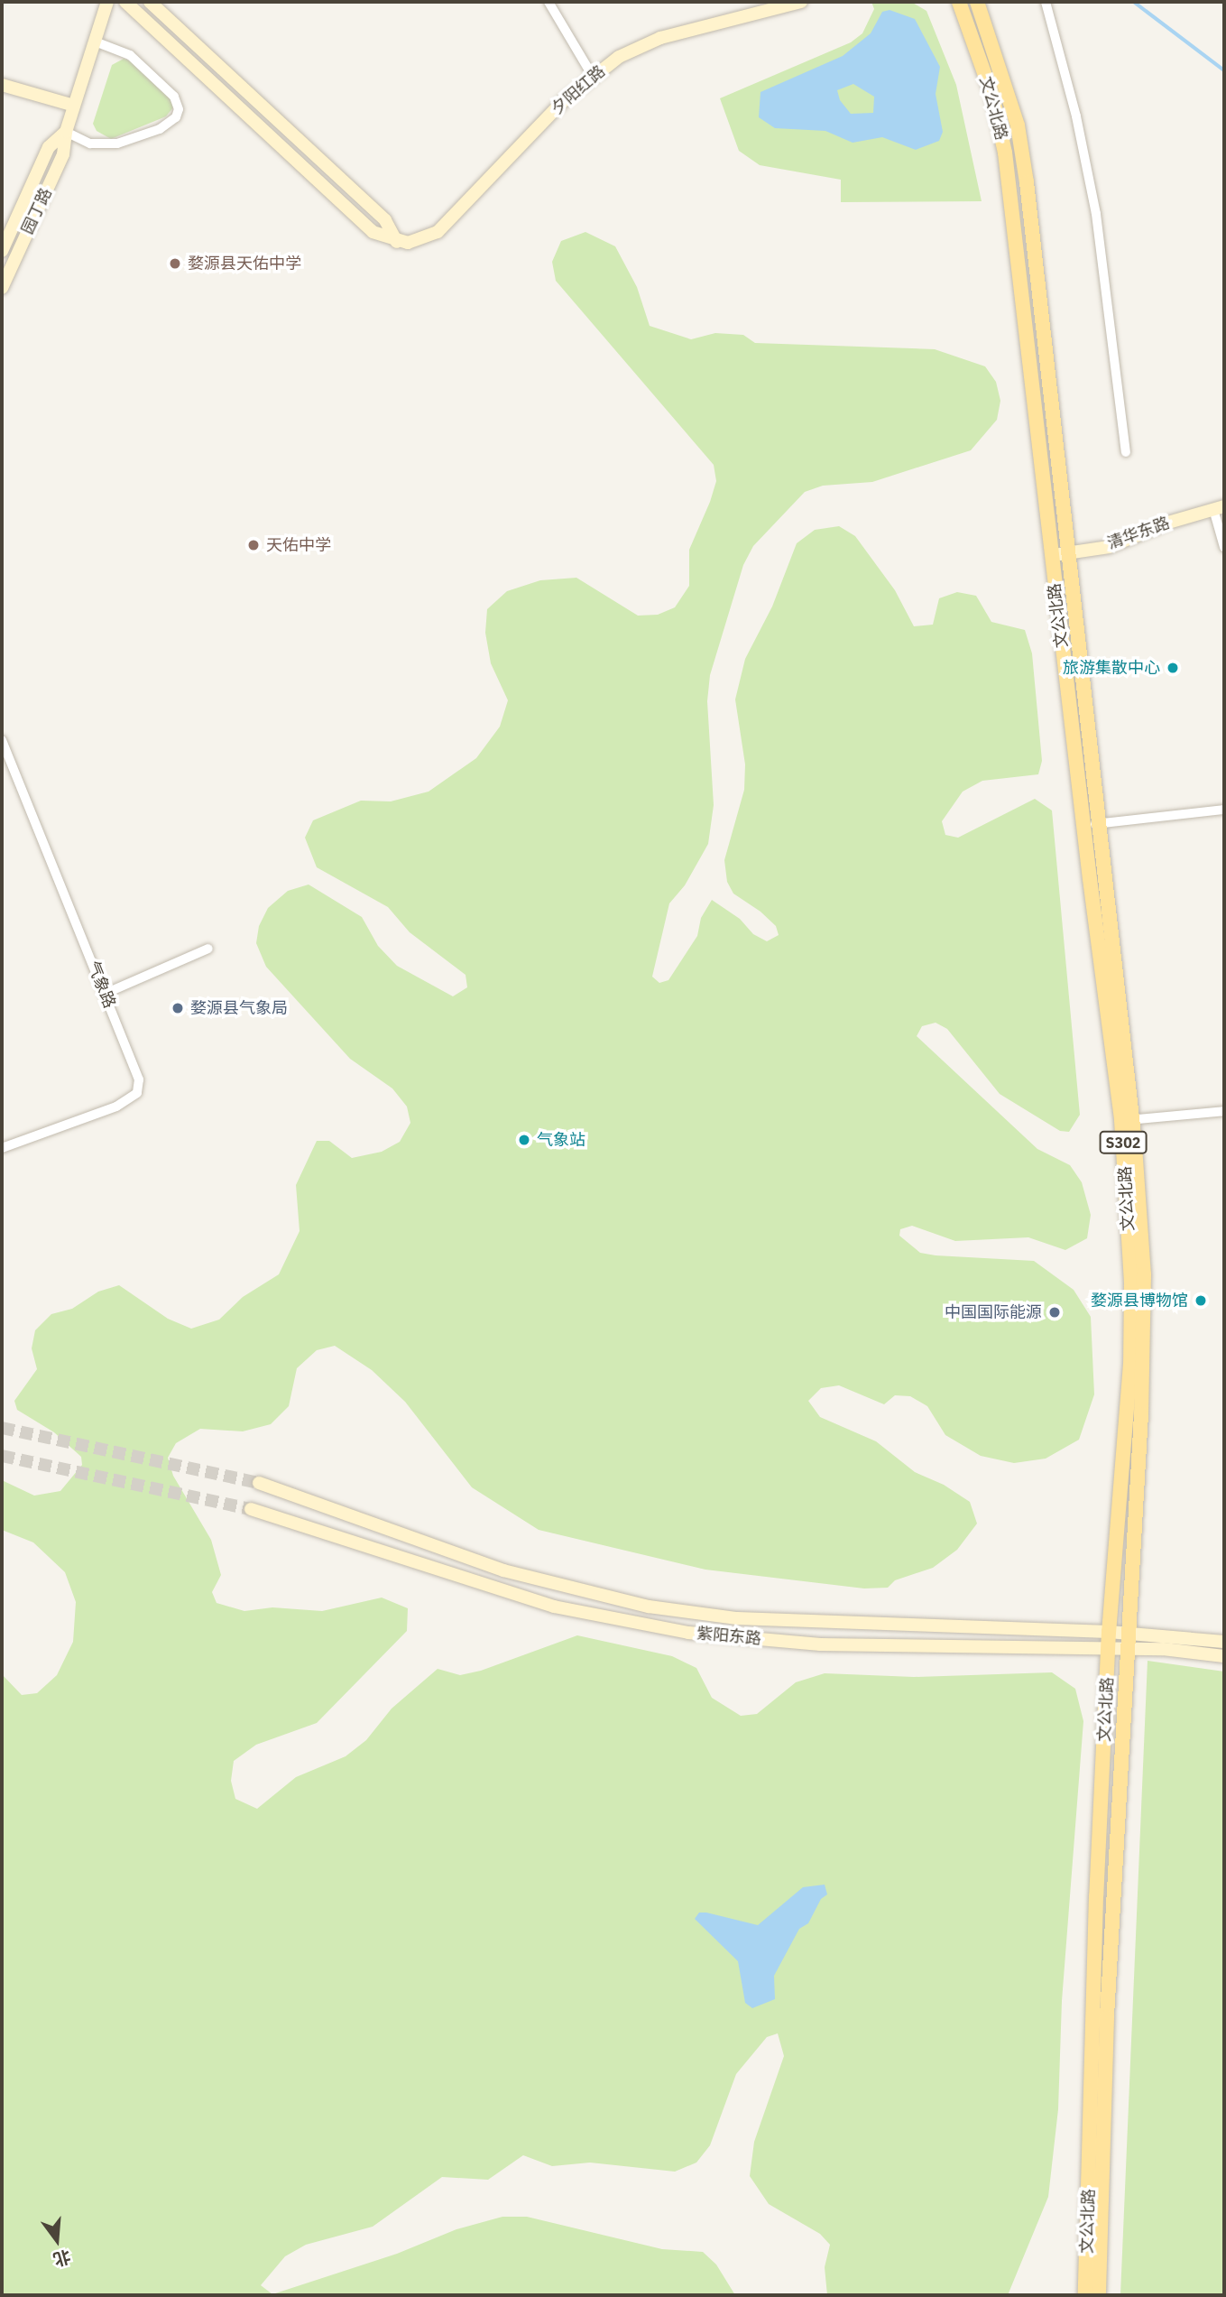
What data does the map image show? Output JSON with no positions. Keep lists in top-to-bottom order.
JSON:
{
  "streets": {
    "main road": [
      "夕阳红路",
      "文公北路",
      "园丁路",
      "清华东路",
      "S302",
      "紫阳东路"
    ],
    "street": ["气象路"]
  },
  "crossings": [
    ["文公北路", "清华东路"],
    ["文公北路", "紫阳东路"]
  ],
  "places": [
    "婺源县天佑中学",
    "天佑中学",
    "旅游集散中心",
    "婺源县气象局",
    "气象站",
    "婺源县博物馆",
    "中国国际能源"
  ],
  "north": "bottom"
}
